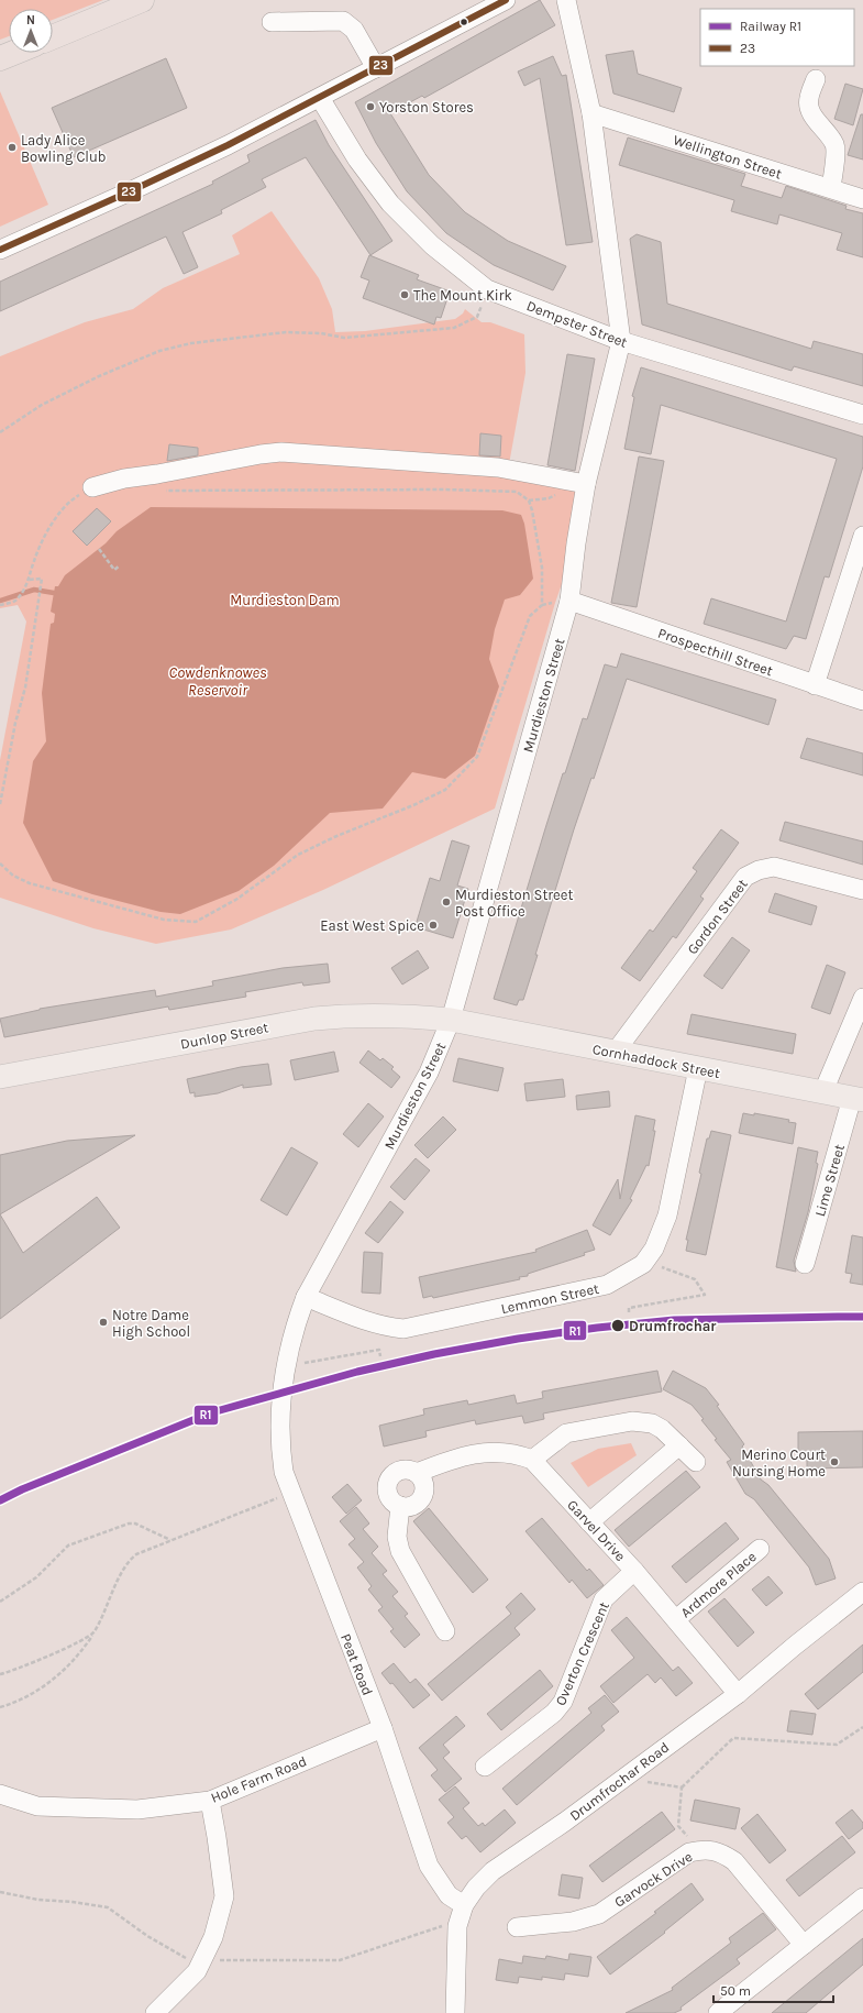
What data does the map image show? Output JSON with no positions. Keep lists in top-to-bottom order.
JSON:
{
  "streets": {
    "main road": ["Dunlop Street", "Cornhaddock Street"],
    "street": [
      "Wellington Street",
      "Dempster Street",
      "Prospecthill Street",
      "Murdieston Street",
      "Gordon Street",
      "Lime Street",
      "Lemmon Street",
      "Garvel Drive",
      "Ardmore Place",
      "Overton Crescent",
      "Peat Road",
      "Hole Farm Road",
      "Drumfrochar Road",
      "Garvock Drive"
    ]
  },
  "crossings": [
    ["Wellington Street", "Murdieston Street"],
    ["Dempster Street", "Murdieston Street"],
    ["Prospecthill Street", "Murdieston Street"],
    ["Murdieston Street", "Dunlop Street"],
    ["Murdieston Street", "Cornhaddock Street"],
    ["Murdieston Street", "Lemmon Street"],
    ["Murdieston Street", "Peat Road"],
    ["Gordon Street", "Cornhaddock Street"],
    ["Dunlop Street", "Cornhaddock Street"],
    ["Cornhaddock Street", "Lime Street"],
    ["Cornhaddock Street", "Lemmon Street"],
    ["Garvel Drive", "Ardmore Place"],
    ["Garvel Drive", "Overton Crescent"],
    ["Garvel Drive", "Drumfrochar Road"],
    ["Peat Road", "Hole Farm Road"],
    ["Peat Road", "Drumfrochar Road"]
  ],
  "water": ["Cowdenknowes Reservoir"],
  "parks": ["Murdieston Dam"],
  "places": [
    "Yorston Stores",
    "Lady Alice Bowling Club",
    "The Mount Kirk",
    "Murdieston Street Post Office",
    "East West Spice",
    "Notre Dame High School",
    "Drumfrochar",
    "Merino Court Nursing Home"
  ],
  "lines": ["transit line 23", "rail line R1"],
  "legend": ["Railway R1", "23"],
  "scale_bar": "50 m",
  "north": "top"
}
